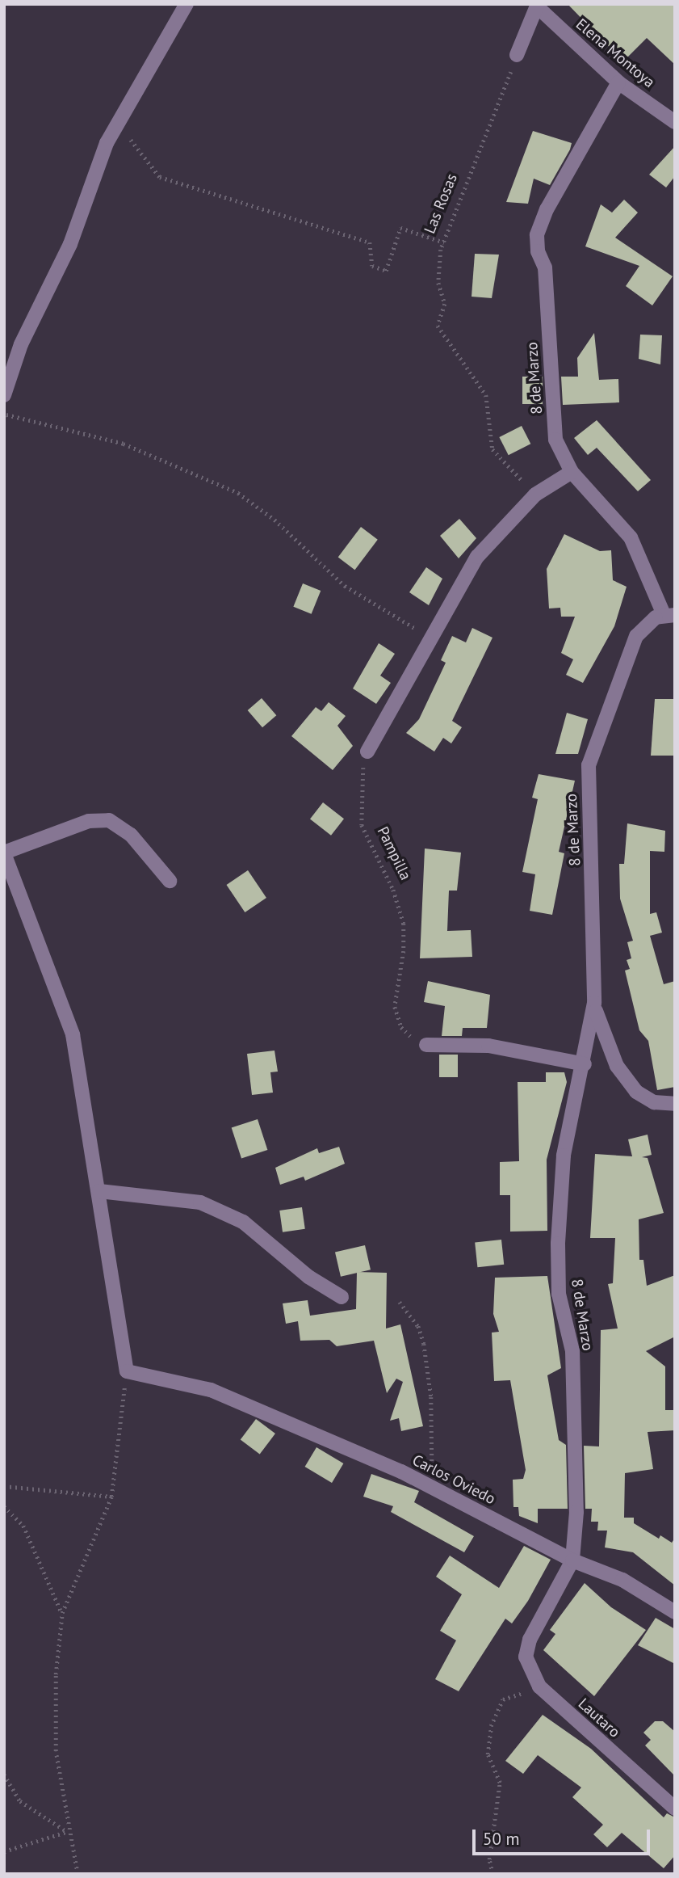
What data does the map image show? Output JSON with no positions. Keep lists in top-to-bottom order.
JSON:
{
  "streets": {
    "street": [
      "Elena Montoya",
      "8 de Marzo",
      "Carlos Oviedo",
      "Lautaro"
    ],
    "path": ["Las Rosas", "Pampilla"]
  },
  "crossings": [
    ["Elena Montoya", "8 de Marzo"],
    ["8 de Marzo", "Carlos Oviedo"],
    ["8 de Marzo", "Lautaro"]
  ],
  "scale_bar": "50 m"
}
